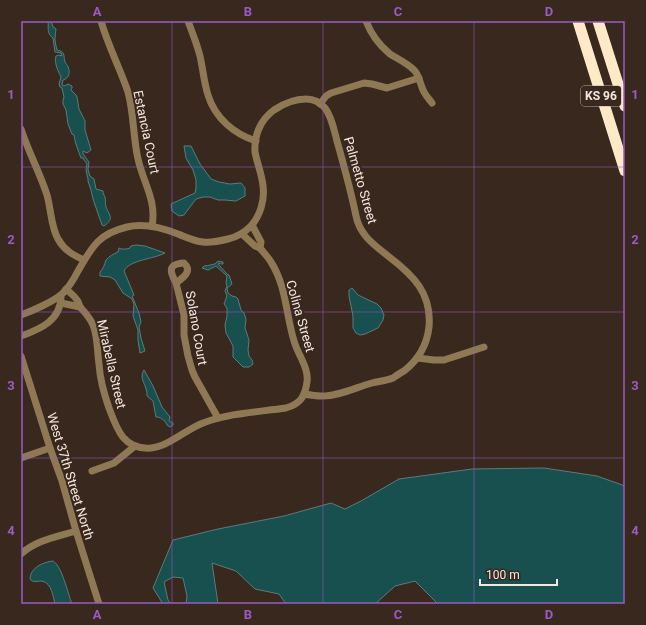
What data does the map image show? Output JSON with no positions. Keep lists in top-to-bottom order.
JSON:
{
  "streets": {
    "highway": ["KS 96"],
    "street": [
      "Estancia Court",
      "Palmetto Street",
      "Colina Street",
      "Solano Court",
      "Mirabella Street",
      "West 37th Street North"
    ]
  },
  "scale_bar": "100 m",
  "grid": {
    "columns": [
      "A",
      "B",
      "C",
      "D"
    ],
    "rows": [
      "1",
      "2",
      "3",
      "4"
    ]
  }
}
